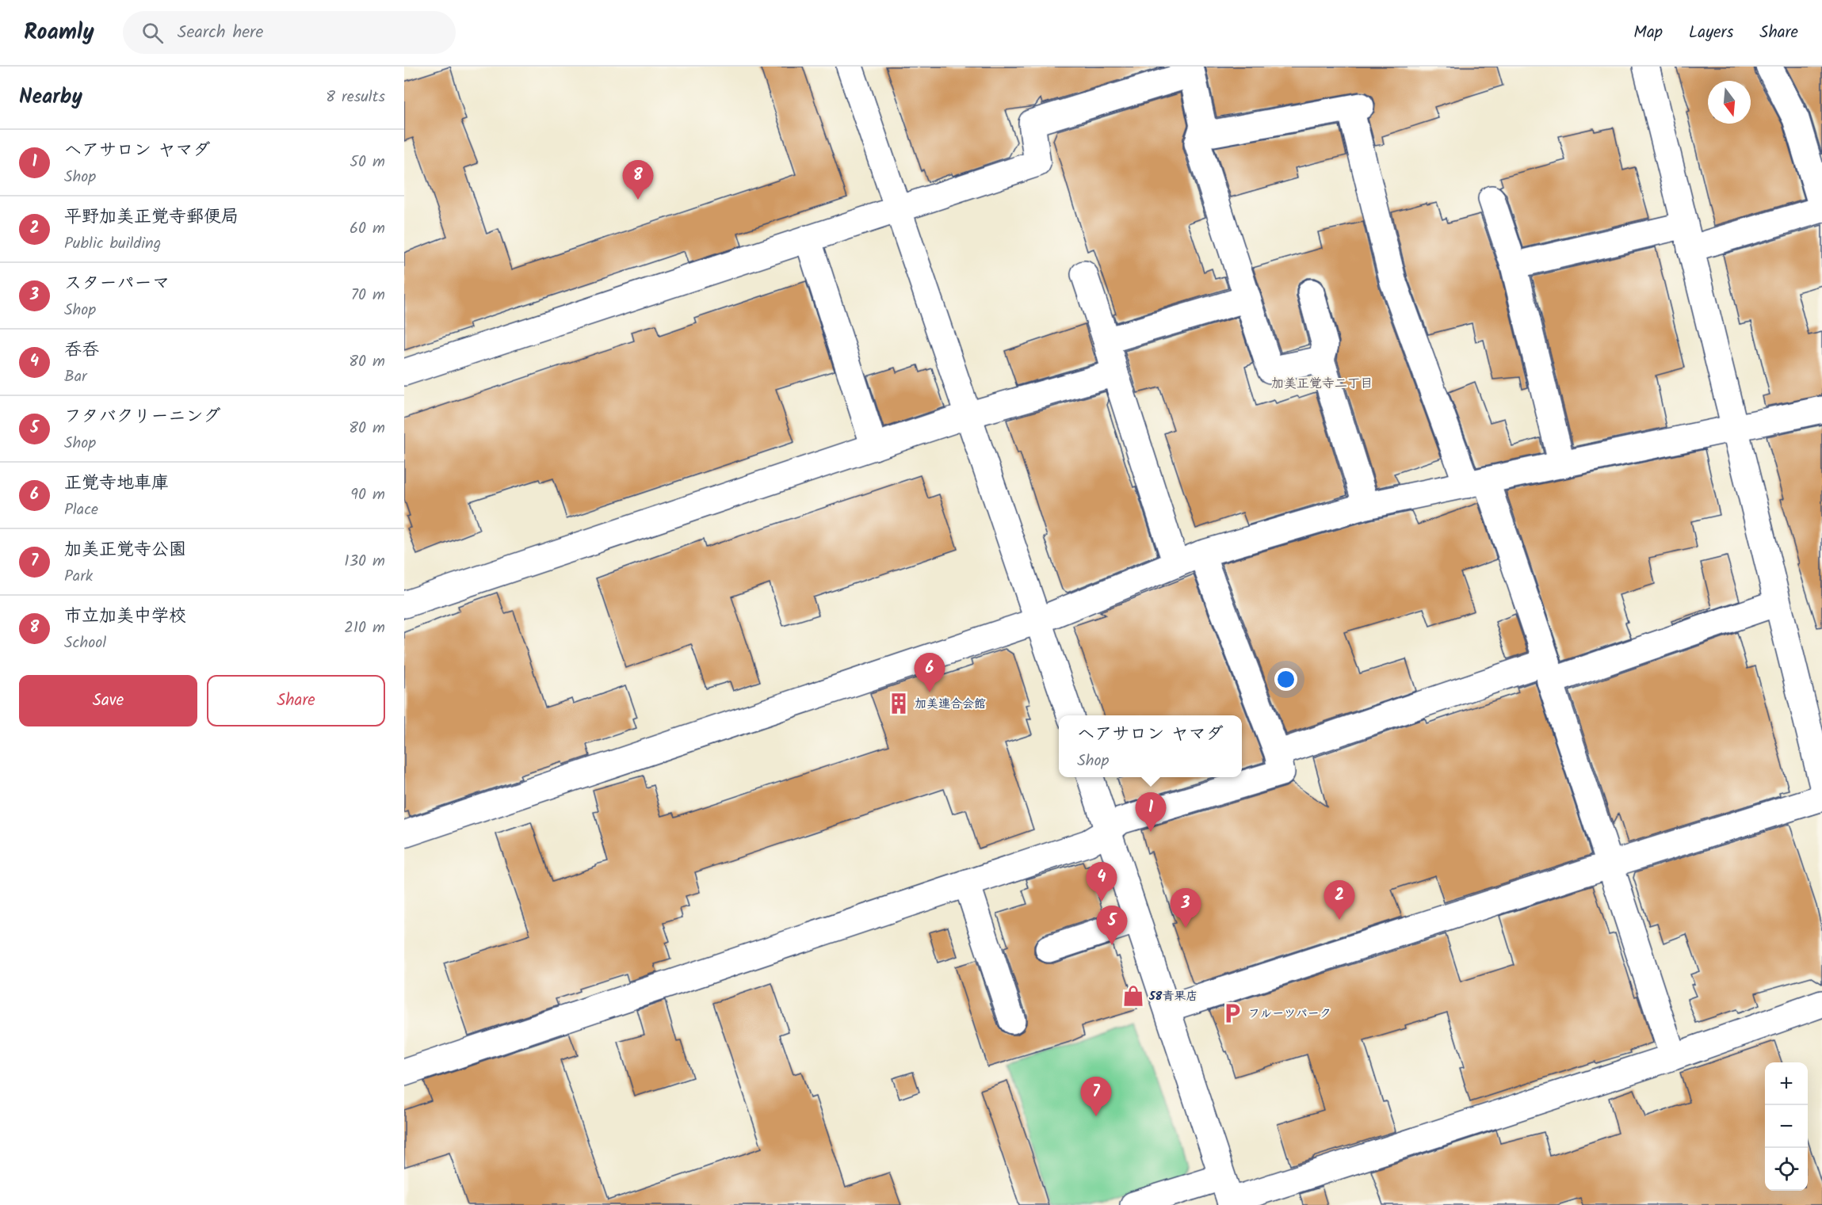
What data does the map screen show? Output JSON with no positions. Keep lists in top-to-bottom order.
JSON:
{
  "districts": ["加美正覚寺二丁目"],
  "places": {
    "building": ["加美連合会館"],
    "shop": ["58青果店"],
    "parking": ["フルーツパーク"]
  },
  "north": "bottom",
  "page": {
    "header": "Roamly",
    "search": "Search here",
    "nav": ["Map", "Layers", "Share"],
    "heading": ["Nearby", "8 results"],
    "list": [
      {
        "mark": "1",
        "name": "ヘアサロン ヤマダ",
        "note": "Shop",
        "value": "50 m"
      },
      {
        "mark": "2",
        "name": "平野加美正覚寺郵便局",
        "note": "Public building",
        "value": "60 m"
      },
      {
        "mark": "3",
        "name": "スターパーマ",
        "note": "Shop",
        "value": "70 m"
      },
      {
        "mark": "4",
        "name": "呑呑",
        "note": "Bar",
        "value": "80 m"
      },
      {
        "mark": "5",
        "name": "フタバクリーニング",
        "note": "Shop",
        "value": "80 m"
      },
      {
        "mark": "6",
        "name": "正覚寺地車庫",
        "note": "Place",
        "value": "90 m"
      },
      {
        "mark": "7",
        "name": "加美正覚寺公園",
        "note": "Park",
        "value": "130 m"
      },
      {
        "mark": "8",
        "name": "市立加美中学校",
        "note": "School",
        "value": "210 m"
      }
    ],
    "pins": [
      "8",
      "6",
      "1",
      "4",
      "2",
      "3",
      "5",
      "7"
    ],
    "buttons": ["Save", "Share"],
    "popup": ["ヘアサロン ヤマダ", "Shop"],
    "map_buttons": ["+", "−"]
  }
}
